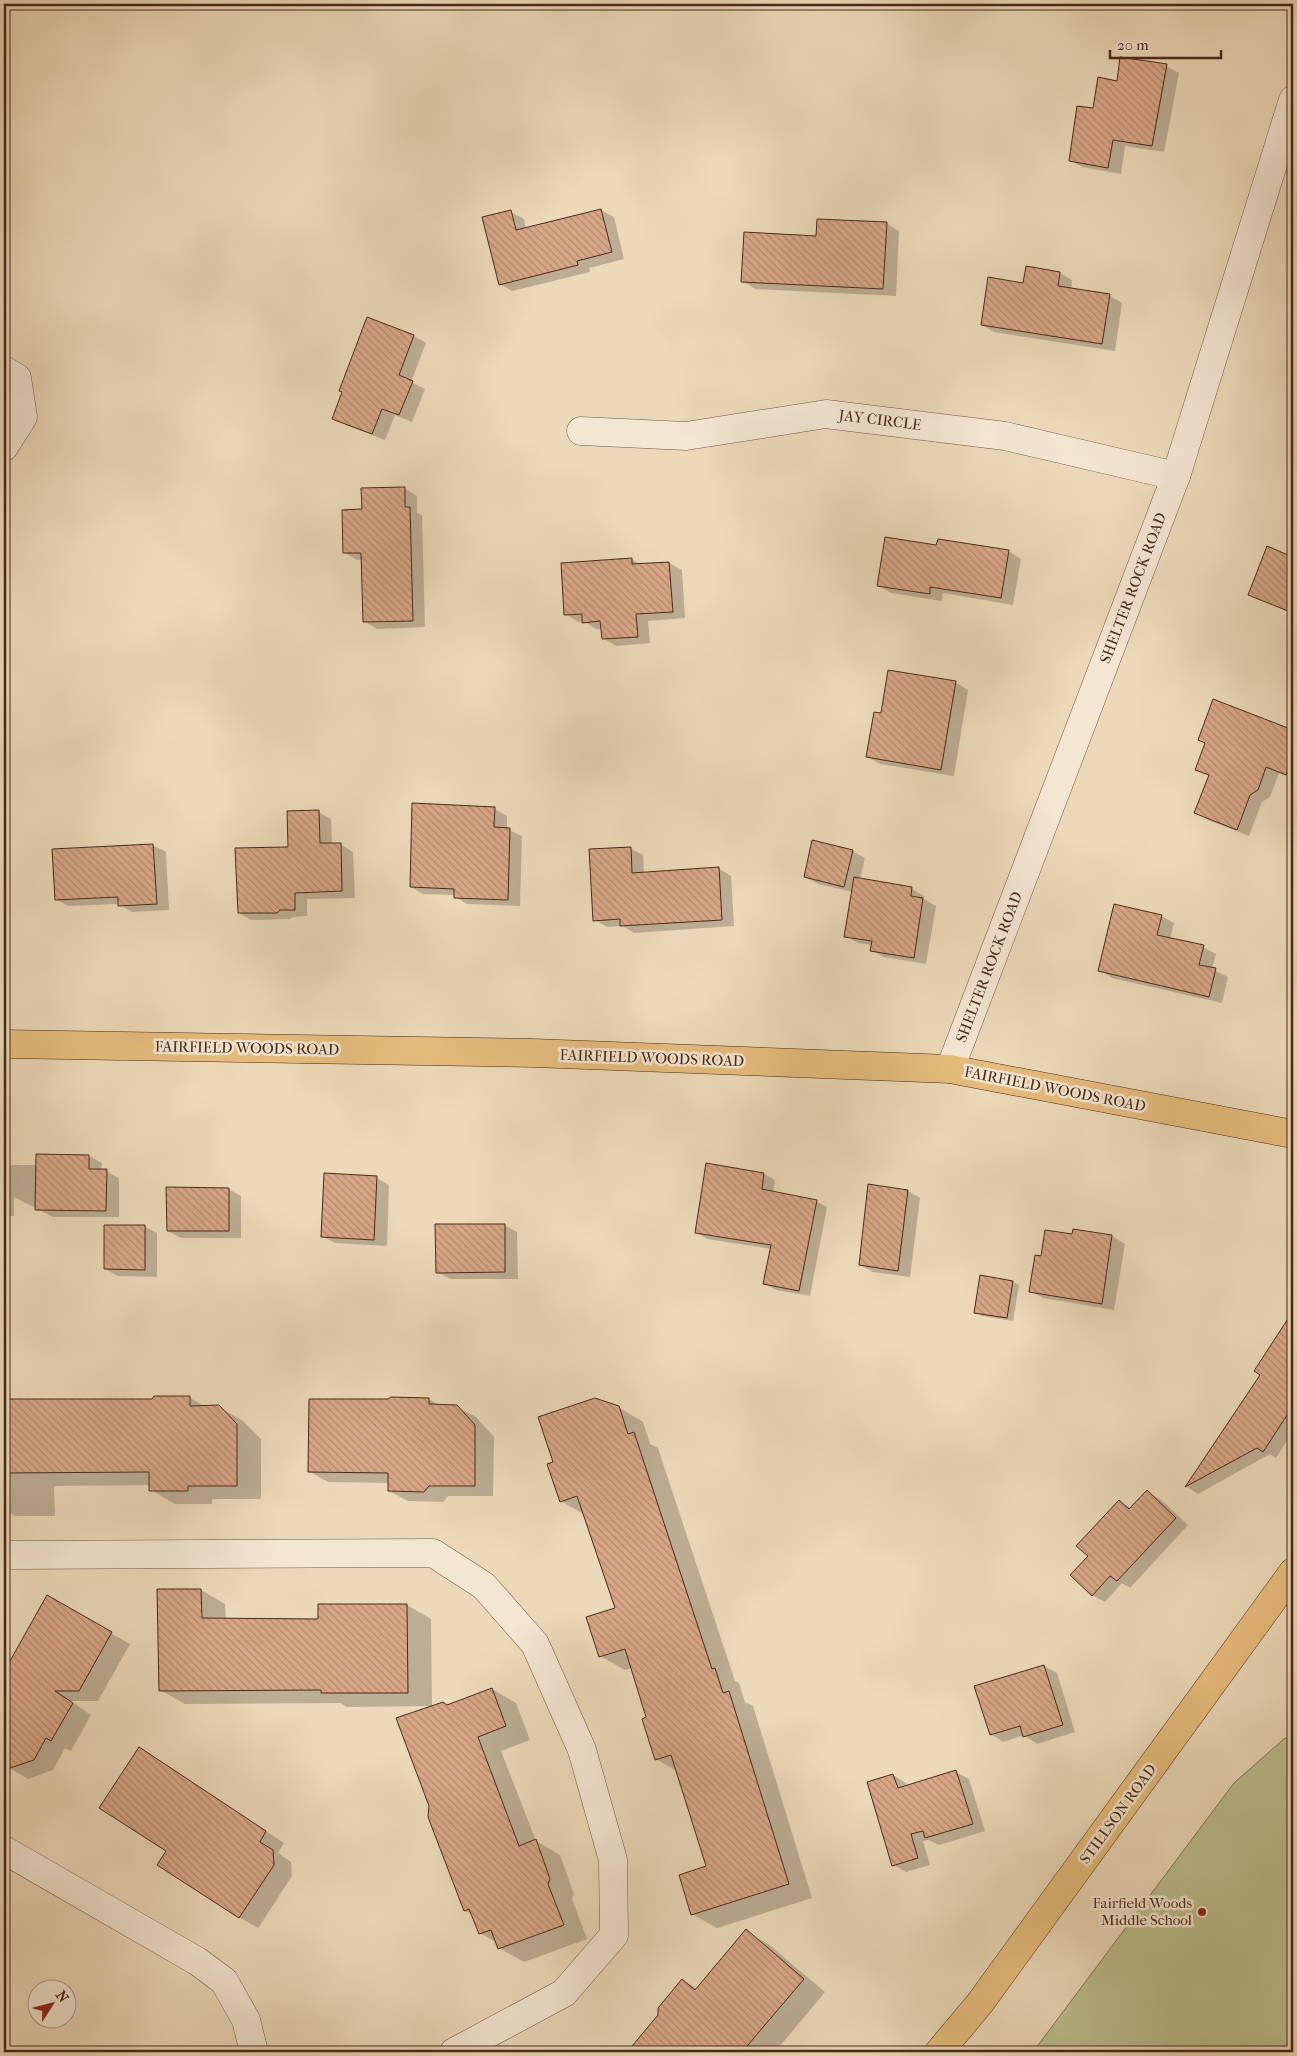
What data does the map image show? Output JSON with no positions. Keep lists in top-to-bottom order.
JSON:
{
  "streets": {
    "main road": ["FAIRFIELD WOODS ROAD", "STILLSON ROAD"],
    "street": ["JAY CIRCLE", "SHELTER ROCK ROAD"]
  },
  "crossings": [
    ["JAY CIRCLE", "SHELTER ROCK ROAD"],
    ["SHELTER ROCK ROAD", "FAIRFIELD WOODS ROAD"]
  ],
  "places": ["Fairfield Woods Middle School"],
  "scale_bar": "20 m",
  "north": "top right"
}
